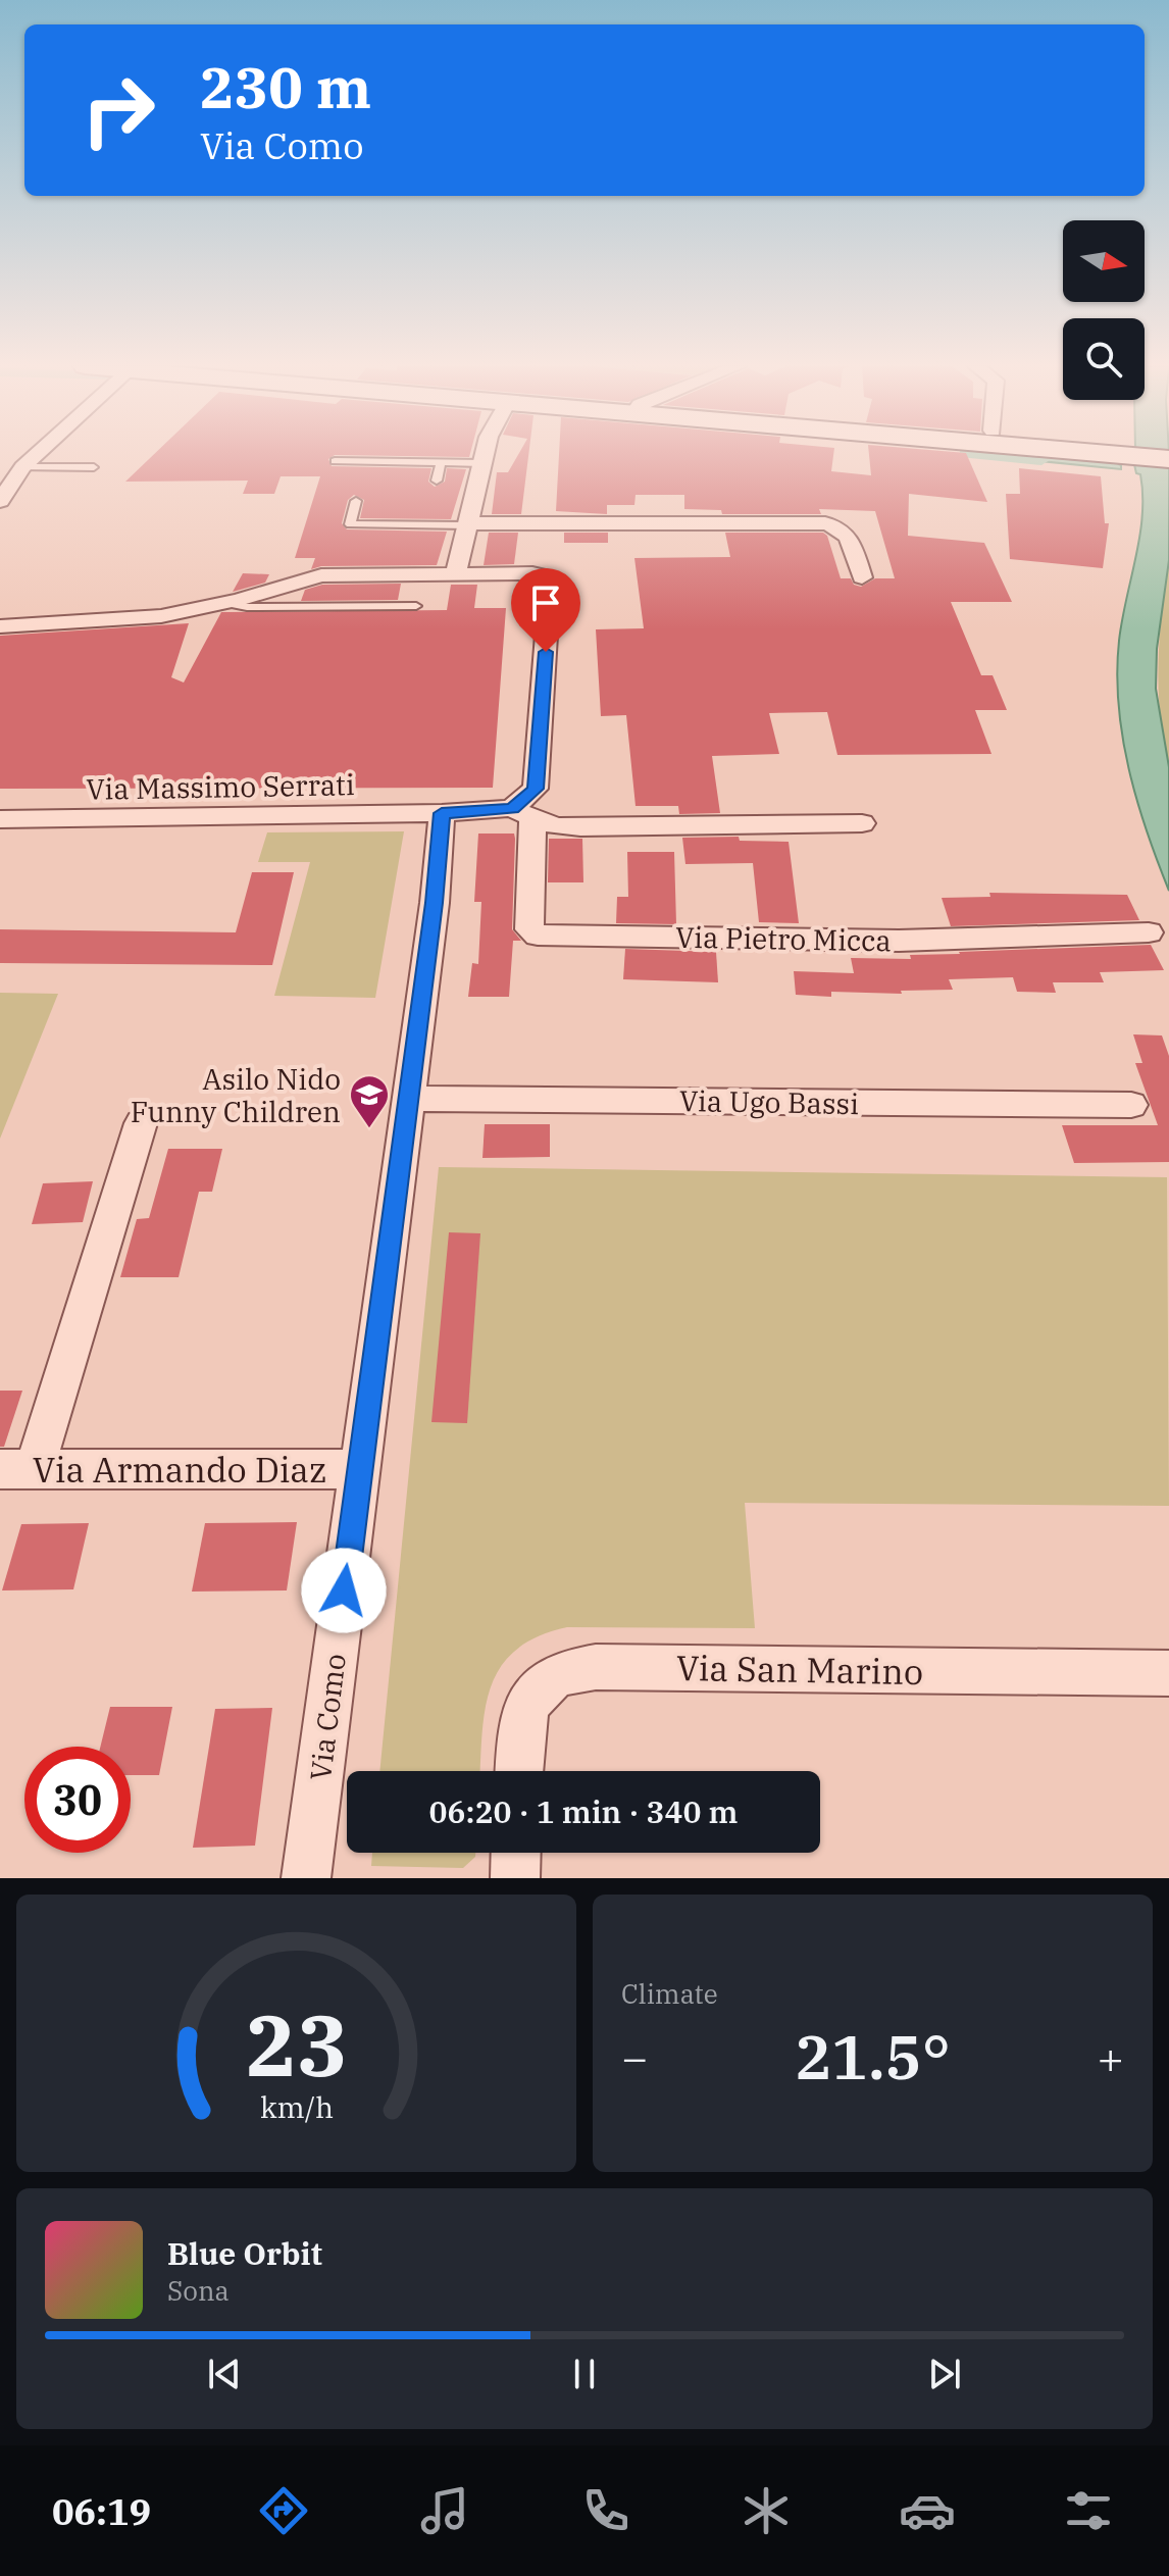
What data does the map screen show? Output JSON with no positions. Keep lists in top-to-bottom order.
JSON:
{
  "streets": {
    "street": [
      "Via Massimo Serrati",
      "Via Pietro Micca",
      "Via Ugo Bassi",
      "Via Armando Diaz",
      "Via San Marino",
      "Via Como"
    ]
  },
  "crossings": [
    ["Via Massimo Serrati", "Via Como"],
    ["Via Ugo Bassi", "Via Como"],
    ["Via Armando Diaz", "Via Como"]
  ],
  "places": {
    "school or university": ["Asilo Nido Funny Children"]
  },
  "north": "right",
  "page": {
    "turn": ["230 m", "Via Como"],
    "limit": "30",
    "trip": "06:20 · 1 min · 340 m",
    "tile": "Climate",
    "heat": ["−", "21.5°", "+"],
    "song": ["Blue Orbit", "Sona"],
    "tabs": "06:19",
    "gauge": ["23", "km/h"]
  }
}
